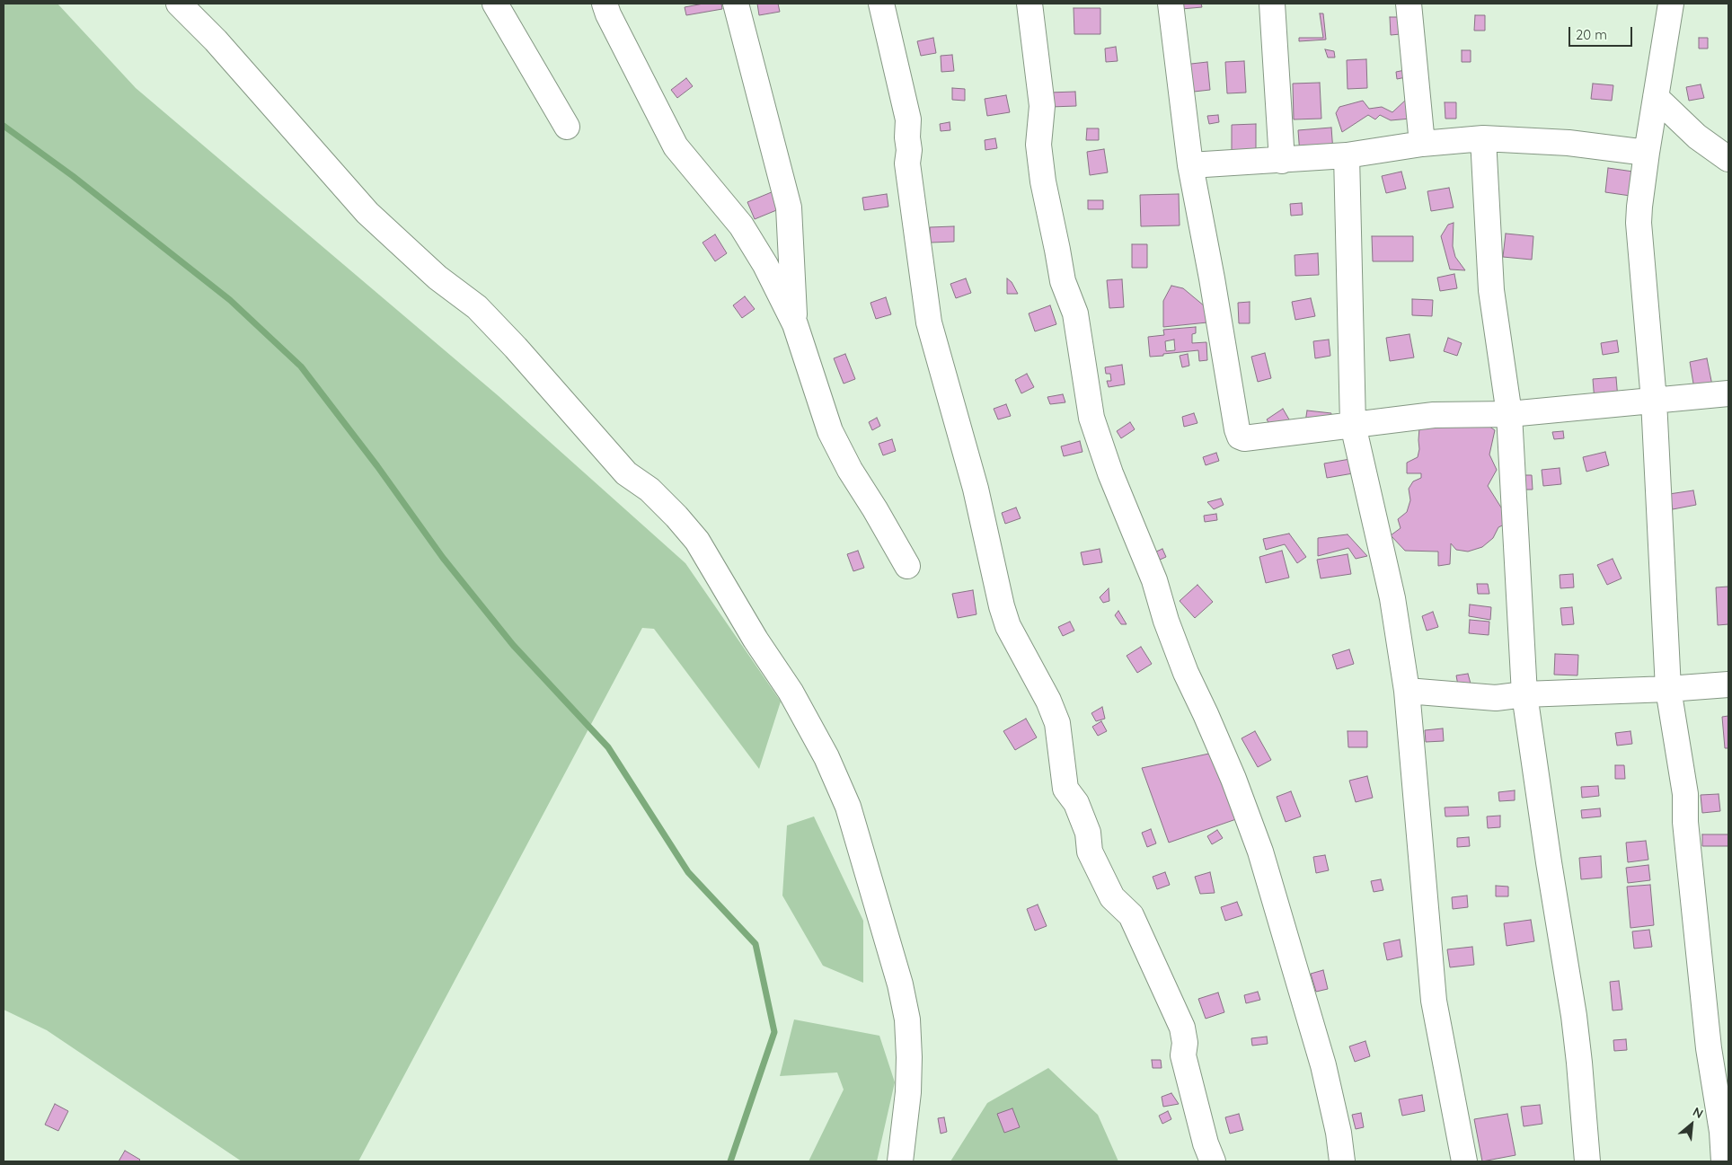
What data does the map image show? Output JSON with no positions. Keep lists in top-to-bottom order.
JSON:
{
  "scale_bar": "20 m",
  "north": "top right"
}
